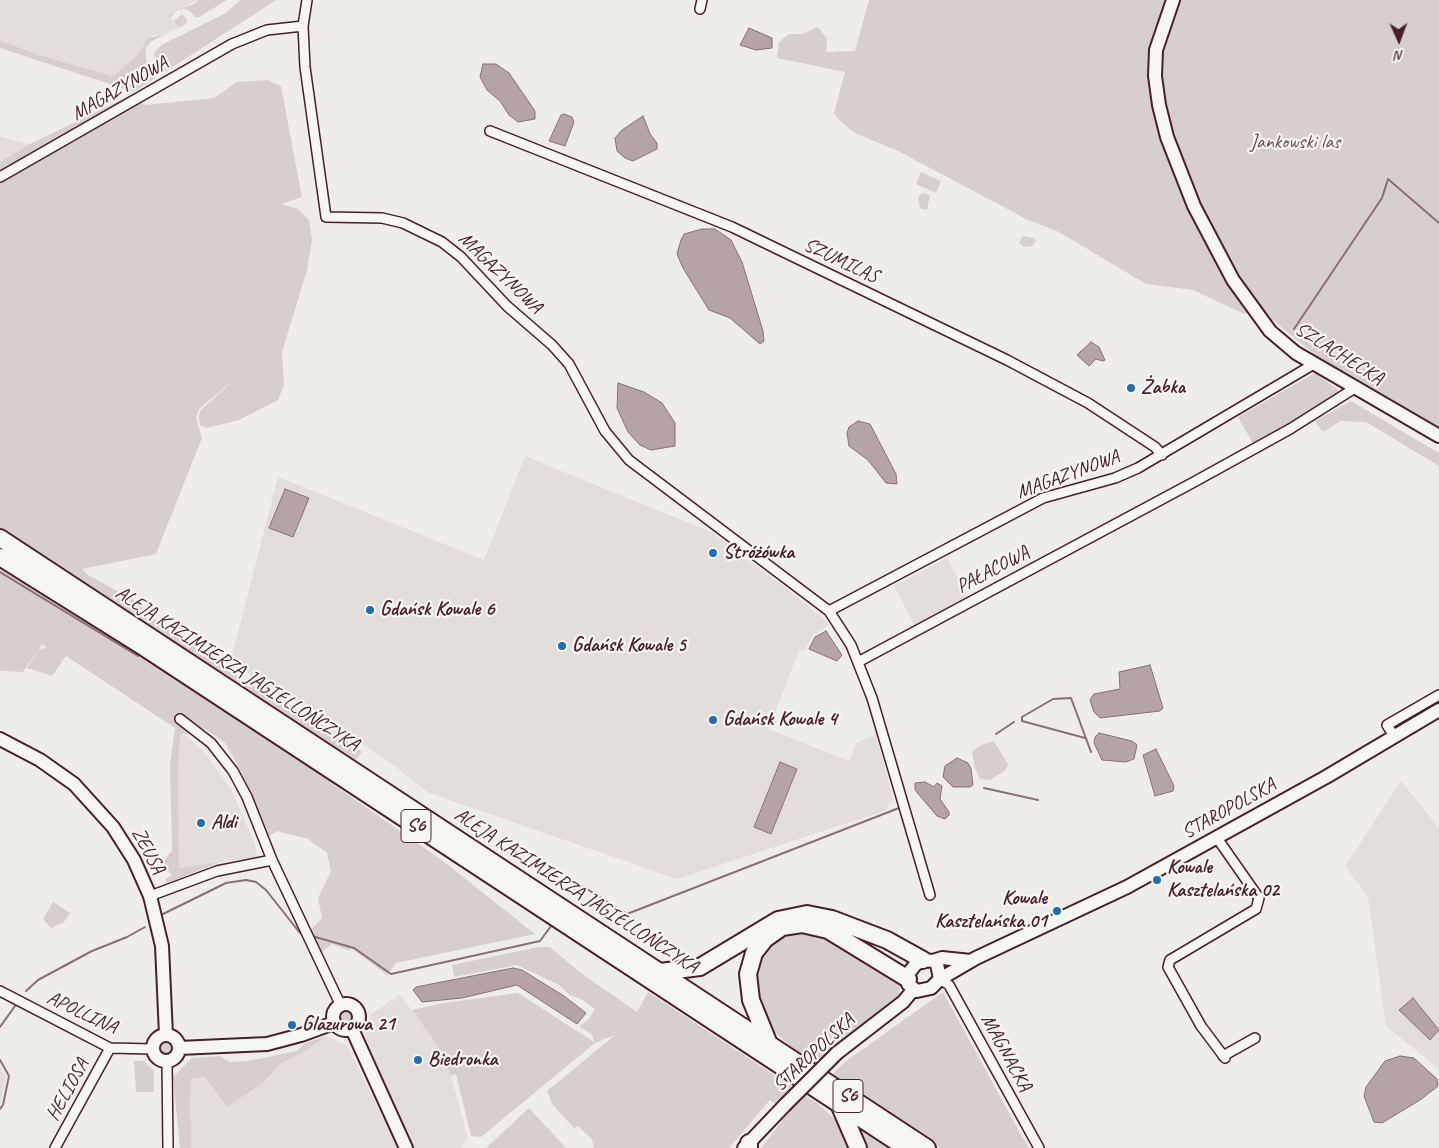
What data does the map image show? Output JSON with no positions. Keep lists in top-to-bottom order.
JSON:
{
  "streets": {
    "highway": ["ALEJA KAZIMIERZA JAGIELLOŃCZYKA", "S6"],
    "street": [
      "MAGAZYNOWA",
      "SZUMILAS",
      "SZLACHECKA",
      "PAŁACOWA",
      "STAROPOLSKA",
      "ZEUSA",
      "APOLLINA",
      "MAGNACKA",
      "HELIOSA"
    ]
  },
  "crossings": [
    ["MAGAZYNOWA", "SZUMILAS"],
    ["MAGAZYNOWA", "SZLACHECKA"],
    ["MAGAZYNOWA", "PAŁACOWA"],
    ["SZLACHECKA", "PAŁACOWA"],
    ["STAROPOLSKA", "MAGNACKA"],
    ["ZEUSA", "APOLLINA"],
    ["APOLLINA", "HELIOSA"]
  ],
  "parks": ["Jankowski las"],
  "places": [
    "Żabka",
    "Stróżówka",
    "Gdańsk Kowale 6",
    "Gdańsk Kowale 5",
    "Gdańsk Kowale 4",
    "Aldi",
    "Kowale Kasztelańska 02",
    "Kowale Kasztelańska 01",
    "Glazurowa 21",
    "Biedronka"
  ],
  "north": "bottom"
}
